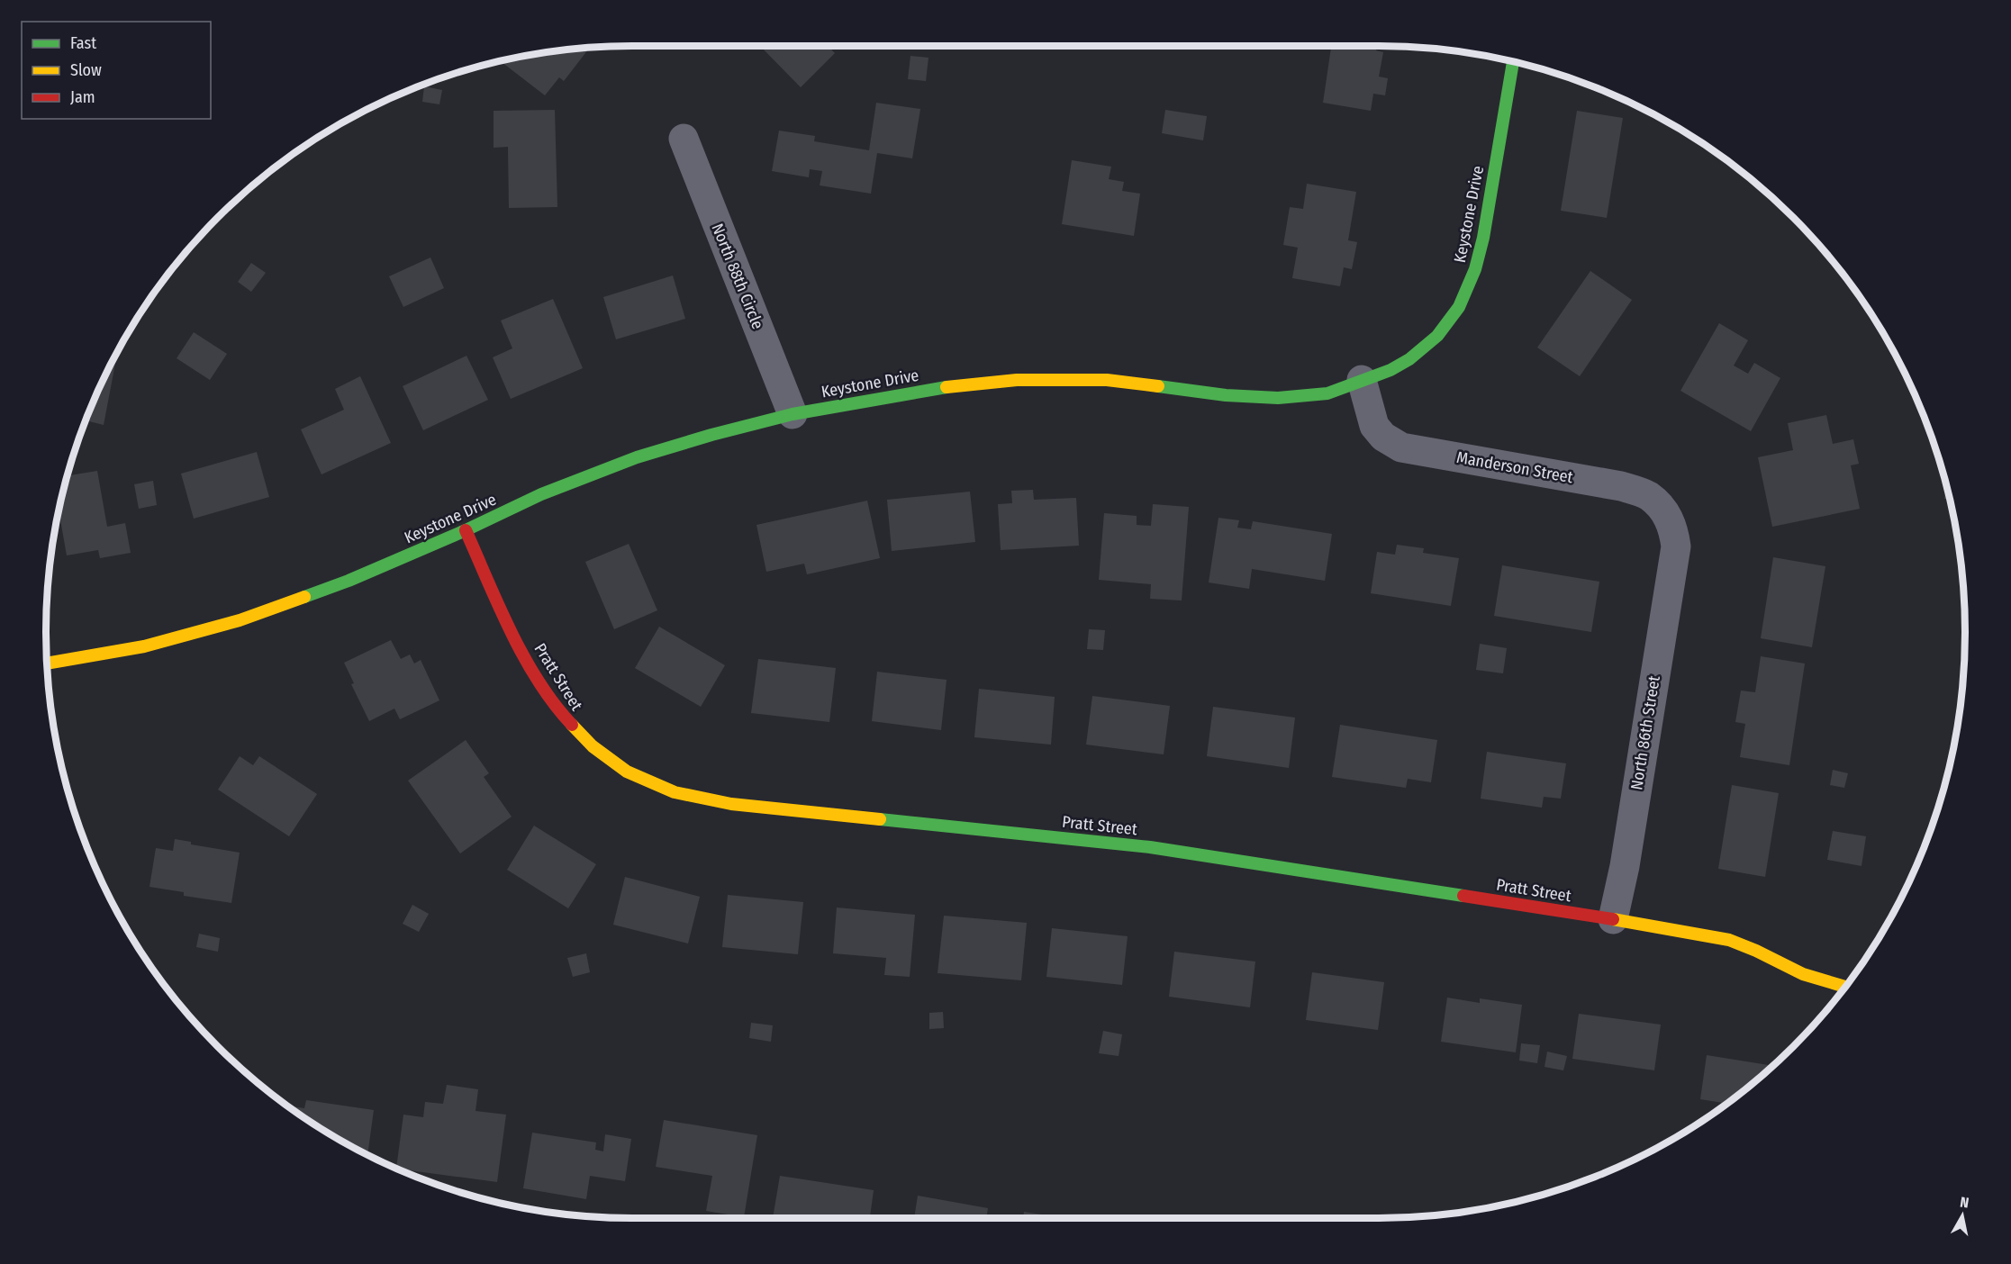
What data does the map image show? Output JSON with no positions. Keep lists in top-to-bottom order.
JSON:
{
  "streets": {
    "street": [
      "Keystone Drive",
      "North 88th Circle",
      "Manderson Street",
      "Pratt Street",
      "North 86th Street"
    ]
  },
  "crossings": [
    ["Keystone Drive", "North 88th Circle"],
    ["Keystone Drive", "Manderson Street"],
    ["Keystone Drive", "Pratt Street"],
    ["Manderson Street", "North 86th Street"],
    ["Pratt Street", "North 86th Street"]
  ],
  "legend": ["Fast", "Slow", "Jam"],
  "north": "top"
}
